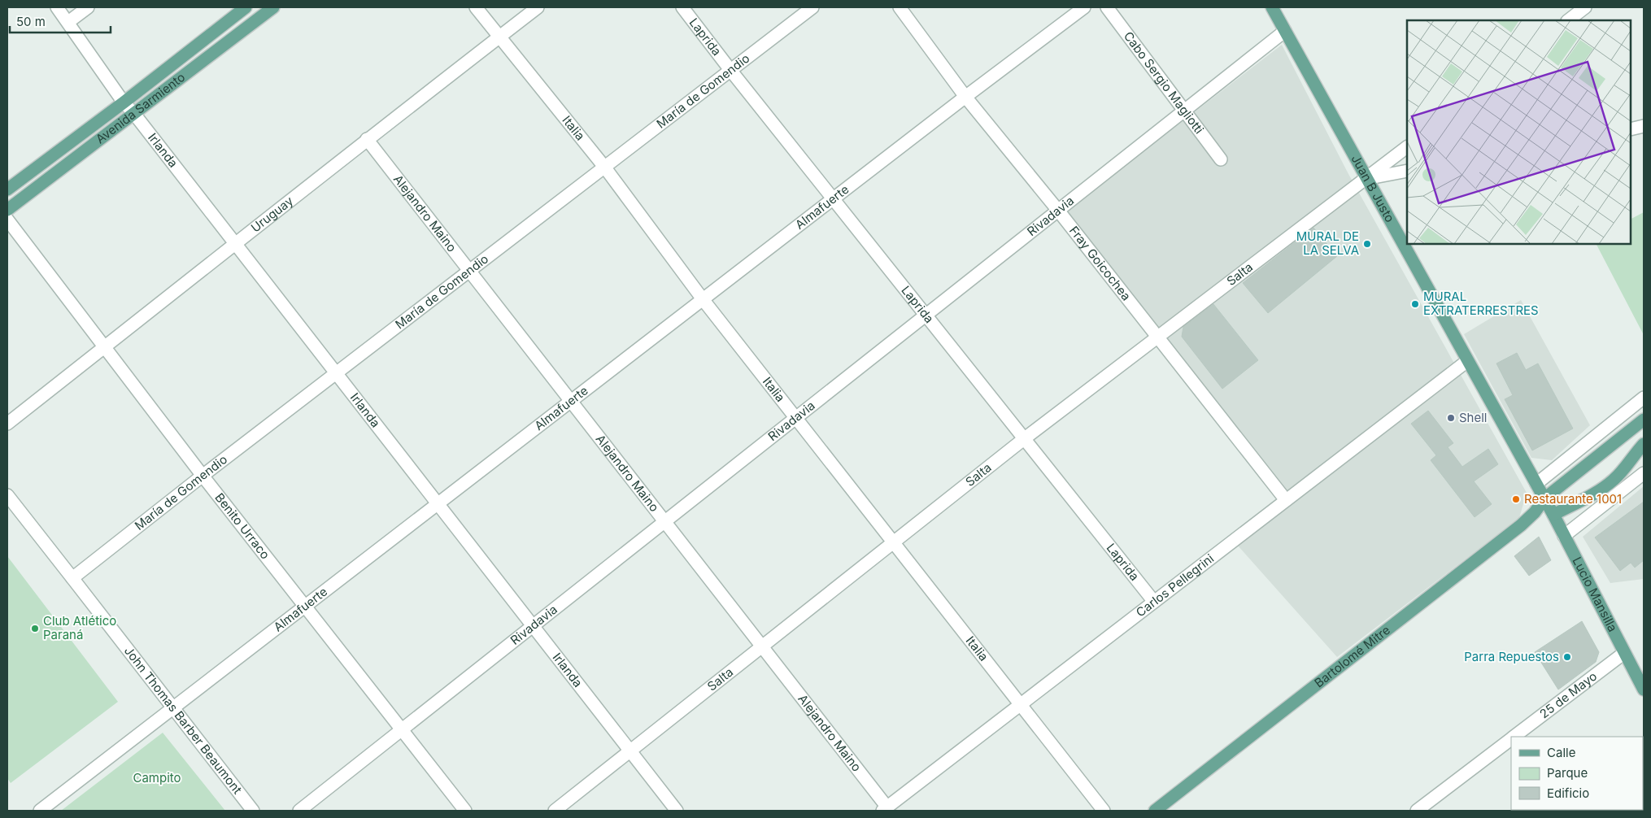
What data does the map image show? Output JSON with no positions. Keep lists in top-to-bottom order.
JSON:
{
  "streets": {
    "main road": [
      "Avenida Sarmiento",
      "Juan B Justo",
      "Lucio Mansilla",
      "Bartolomé Mitre"
    ],
    "street": [
      "Laprida",
      "Cabo Sergio Magliotti",
      "María de Gomendio",
      "Italia",
      "Irlanda",
      "Almafuerte",
      "Alejandro Maino",
      "Uruguay",
      "Rivadavia",
      "Fray Goicochea",
      "Salta",
      "Benito Urraco",
      "Carlos Pellegrini",
      "25 de Mayo",
      "John Thomas Barber Beaumont"
    ]
  },
  "crossings": [
    ["Laprida", "María de Gomendio"],
    ["Laprida", "Almafuerte"],
    ["Laprida", "Rivadavia"],
    ["Laprida", "Salta"],
    ["Laprida", "Carlos Pellegrini"],
    ["Cabo Sergio Magliotti", "Rivadavia"],
    ["María de Gomendio", "Italia"],
    ["María de Gomendio", "Irlanda"],
    ["María de Gomendio", "Alejandro Maino"],
    ["María de Gomendio", "Benito Urraco"],
    ["María de Gomendio", "John Thomas Barber Beaumont"],
    ["Avenida Sarmiento", "Irlanda"],
    ["Italia", "Almafuerte"],
    ["Italia", "Uruguay"],
    ["Italia", "Rivadavia"],
    ["Italia", "Salta"],
    ["Italia", "Carlos Pellegrini"],
    ["Irlanda", "Almafuerte"],
    ["Irlanda", "Uruguay"],
    ["Irlanda", "Rivadavia"],
    ["Irlanda", "Salta"],
    ["Juan B Justo", "Rivadavia"],
    ["Juan B Justo", "Salta"],
    ["Juan B Justo", "Carlos Pellegrini"],
    ["Juan B Justo", "Lucio Mansilla"],
    ["Juan B Justo", "Bartolomé Mitre"],
    ["Almafuerte", "Alejandro Maino"],
    ["Almafuerte", "Fray Goicochea"],
    ["Almafuerte", "Benito Urraco"],
    ["Almafuerte", "John Thomas Barber Beaumont"],
    ["Alejandro Maino", "Uruguay"],
    ["Alejandro Maino", "Rivadavia"],
    ["Alejandro Maino", "Salta"],
    ["Alejandro Maino", "Carlos Pellegrini"],
    ["Uruguay", "Benito Urraco"],
    ["Rivadavia", "Fray Goicochea"],
    ["Rivadavia", "Benito Urraco"],
    ["Fray Goicochea", "Salta"],
    ["Fray Goicochea", "Carlos Pellegrini"],
    ["Lucio Mansilla", "Bartolomé Mitre"],
    ["Lucio Mansilla", "25 de Mayo"]
  ],
  "parks": ["Campito"],
  "places": [
    "MURAL DE LA SELVA",
    "MURAL EXTRATERRESTRES",
    "Shell",
    "Restaurante 1001",
    "Club Atlético Paraná",
    "Parra Repuestos"
  ],
  "legend": ["Calle", "Parque", "Edificio"],
  "scale_bar": "50 m"
}
